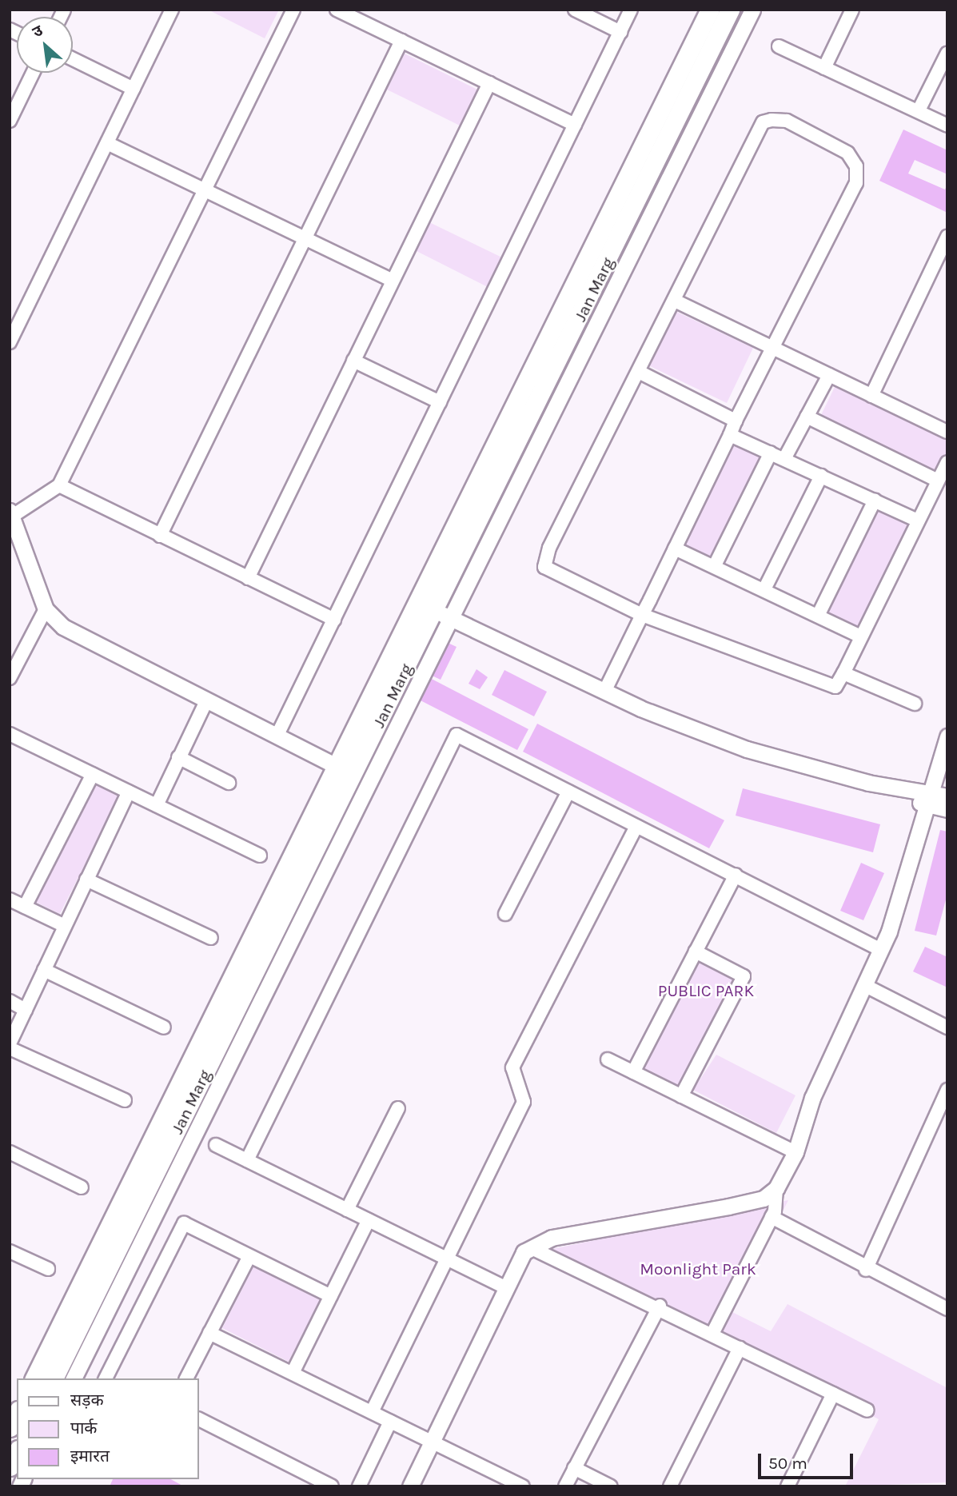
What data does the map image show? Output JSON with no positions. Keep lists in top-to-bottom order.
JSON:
{
  "streets": {
    "main road": ["Jan Marg"]
  },
  "parks": ["PUBLIC PARK", "Moonlight Park"],
  "legend": ["सड़क", "पार्क", "इमारत"],
  "scale_bar": "50 m",
  "north": "top left"
}
